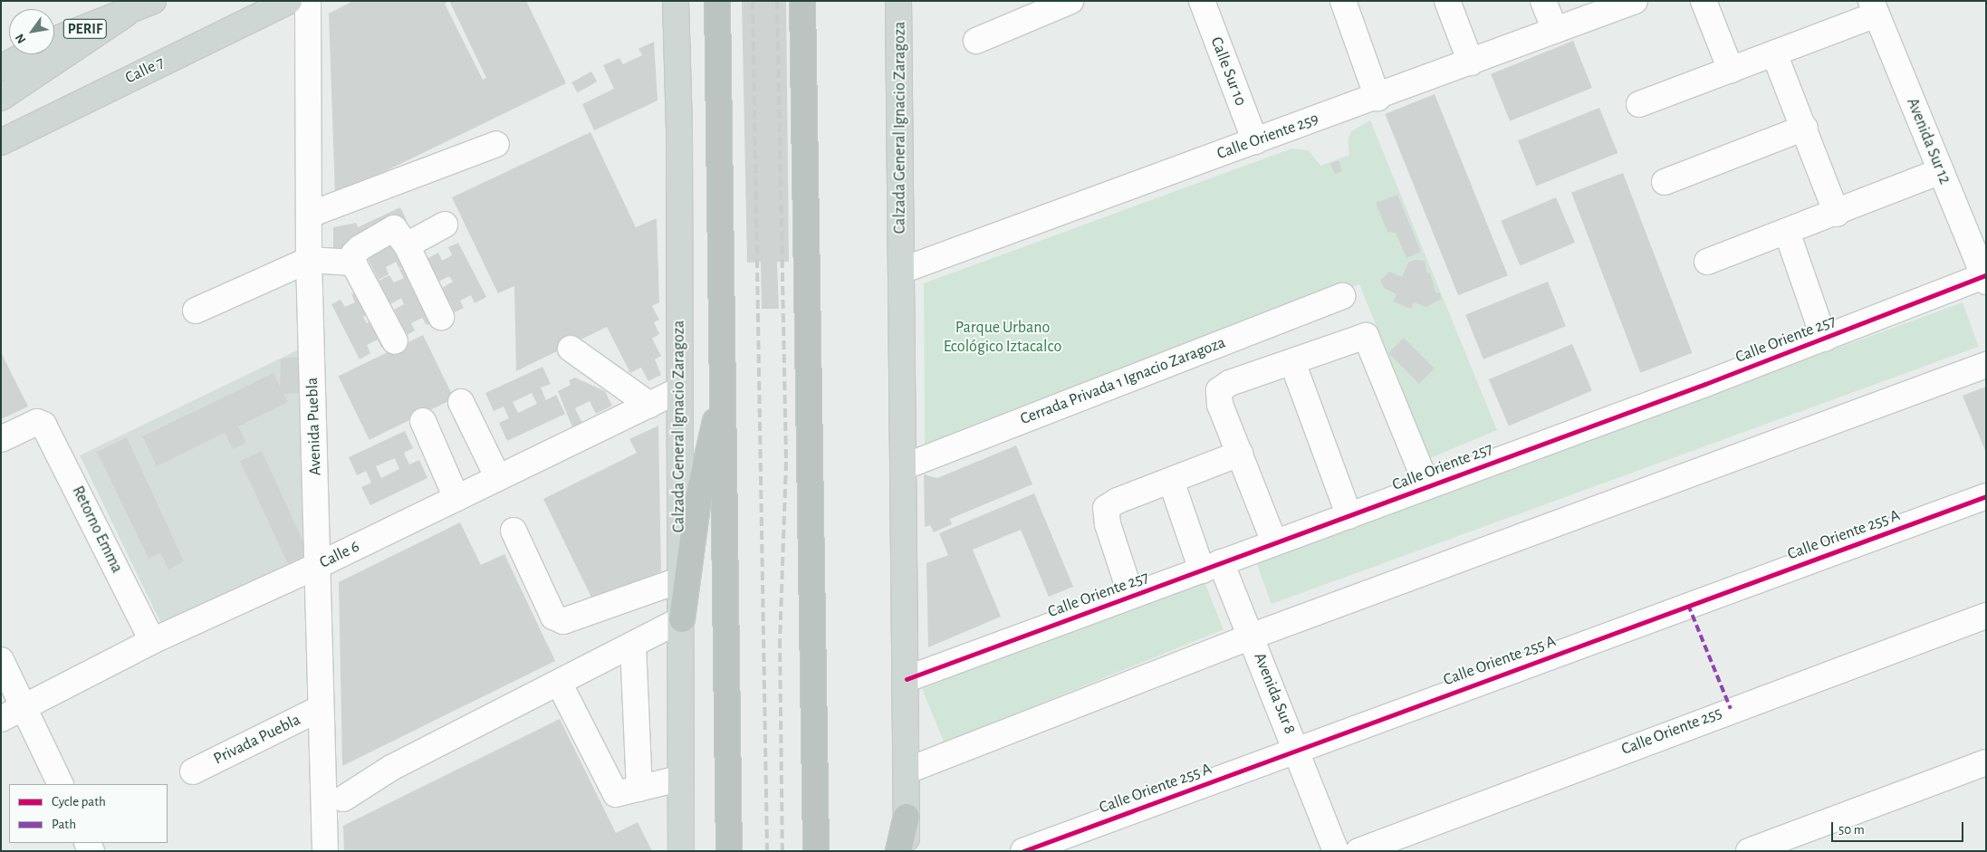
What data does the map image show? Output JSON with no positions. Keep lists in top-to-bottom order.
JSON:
{
  "streets": {
    "main road": ["PERIF", "Calle 7", "Calzada General Ignacio Zaragoza"],
    "street": [
      "Calle Sur 10",
      "Calle Oriente 259",
      "Avenida Sur 12",
      "Calle Oriente 257",
      "Cerrada Privada 1 Ignacio Zaragoza",
      "Avenida Puebla",
      "Retorno Emma",
      "Calle Oriente 255 A",
      "Calle 6",
      "Avenida Sur 8",
      "Calle Oriente 255",
      "Privada Puebla"
    ]
  },
  "crossings": [
    ["Calle Sur 10", "Calle Oriente 259"],
    ["Calzada General Ignacio Zaragoza", "Calle Oriente 259"],
    ["Calzada General Ignacio Zaragoza", "Calle Oriente 257"],
    ["Calzada General Ignacio Zaragoza", "Cerrada Privada 1 Ignacio Zaragoza"],
    ["Calzada General Ignacio Zaragoza", "Calle 6"],
    ["Avenida Sur 12", "Calle Oriente 257"],
    ["Calle Oriente 257", "Avenida Sur 8"],
    ["Avenida Puebla", "Calle 6"],
    ["Avenida Puebla", "Privada Puebla"],
    ["Retorno Emma", "Calle 6"],
    ["Calle Oriente 255 A", "Avenida Sur 8"]
  ],
  "parks": ["Parque Urbano Ecológico Iztacalco"],
  "legend": ["Cycle path", "Path"],
  "scale_bar": "50 m",
  "north": "bottom left"
}
